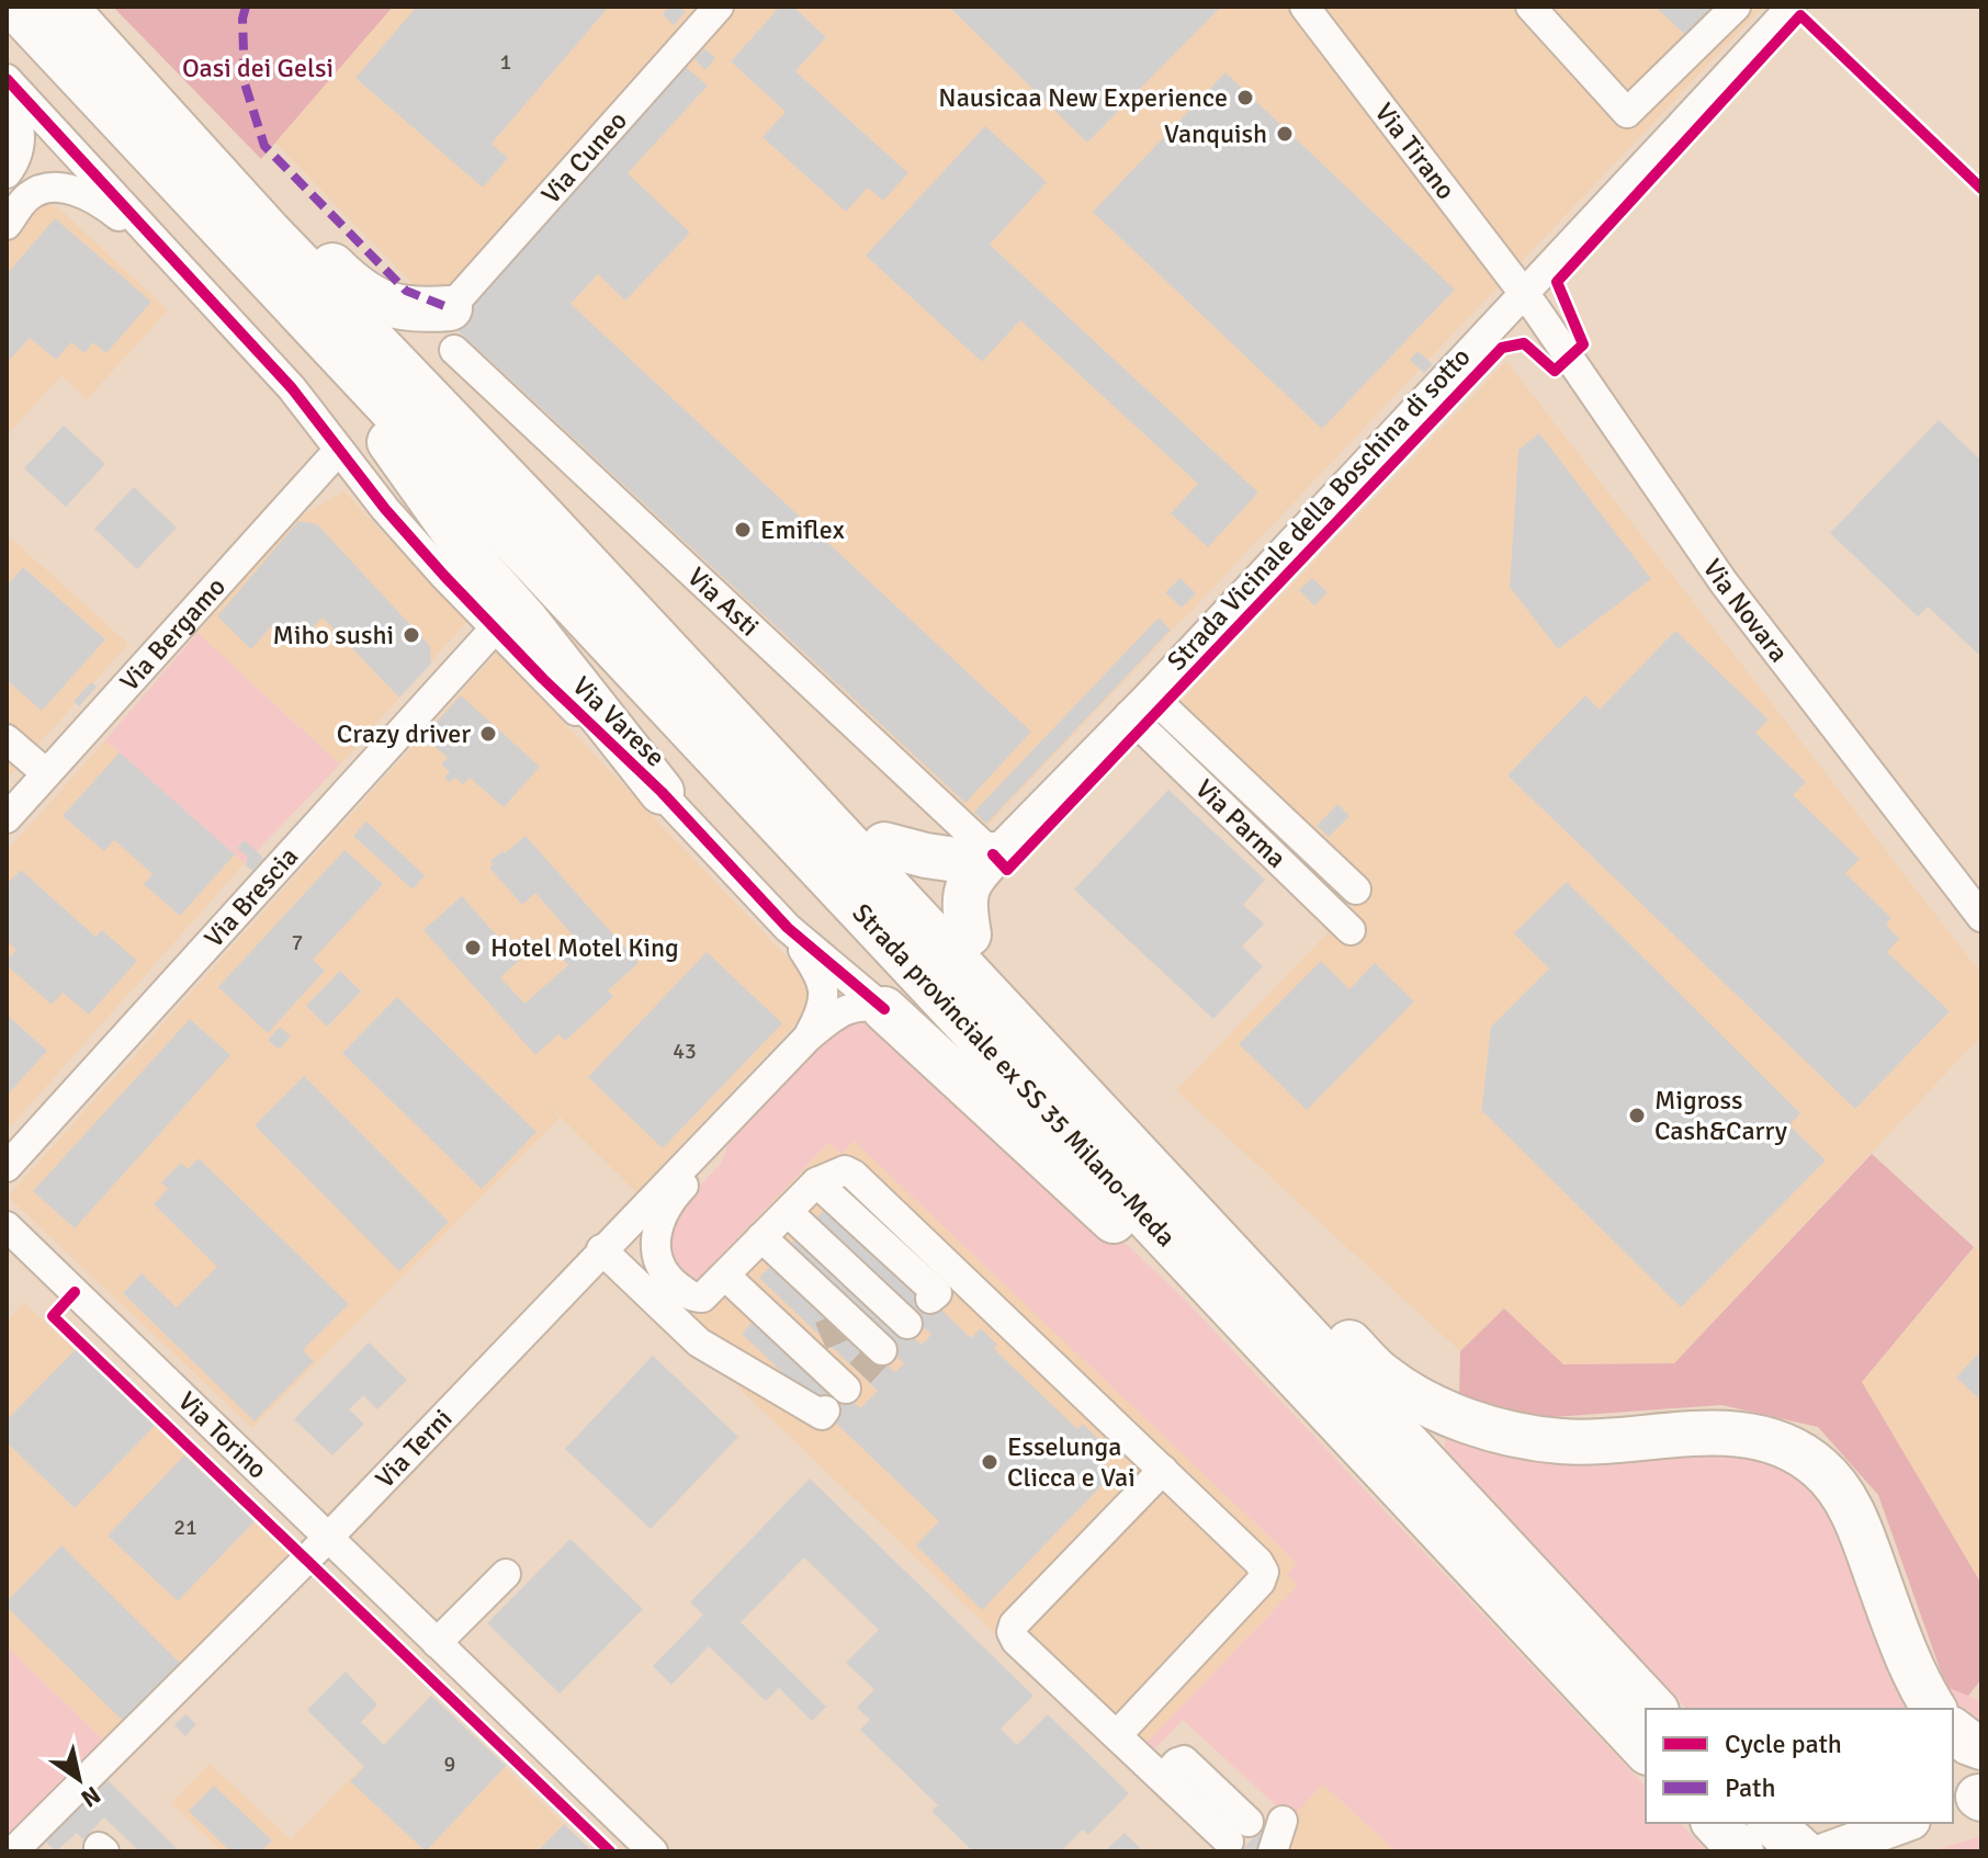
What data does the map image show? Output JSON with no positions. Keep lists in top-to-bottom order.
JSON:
{
  "streets": {
    "highway": ["Strada provinciale ex SS 35 Milano-Meda"],
    "street": [
      "Via Tirano",
      "Via Cuneo",
      "Via Asti",
      "Via Novara",
      "Via Bergamo",
      "Via Varese",
      "Via Parma",
      "Via Brescia",
      "Via Torino",
      "Via Terni"
    ],
    "cycle path": ["Strada Vicinale della Boschina di sotto"]
  },
  "crossings": [
    ["Via Tirano", "Via Novara"],
    ["Via Cuneo", "Via Asti"],
    ["Via Bergamo", "Via Varese"],
    ["Via Varese", "Via Brescia"],
    ["Via Torino", "Via Terni"]
  ],
  "parks": ["Oasi dei Gelsi"],
  "places": [
    "Nausicaa New Experience",
    "Vanquish",
    "Emiflex",
    "Miho sushi",
    "Crazy driver",
    "Hotel Motel King",
    "Migross Cash&Carry",
    "Esselunga Clicca e Vai"
  ],
  "house_numbers": [
    "1",
    "7",
    "43",
    "21",
    "9"
  ],
  "legend": ["Cycle path", "Path"],
  "north": "bottom right"
}
